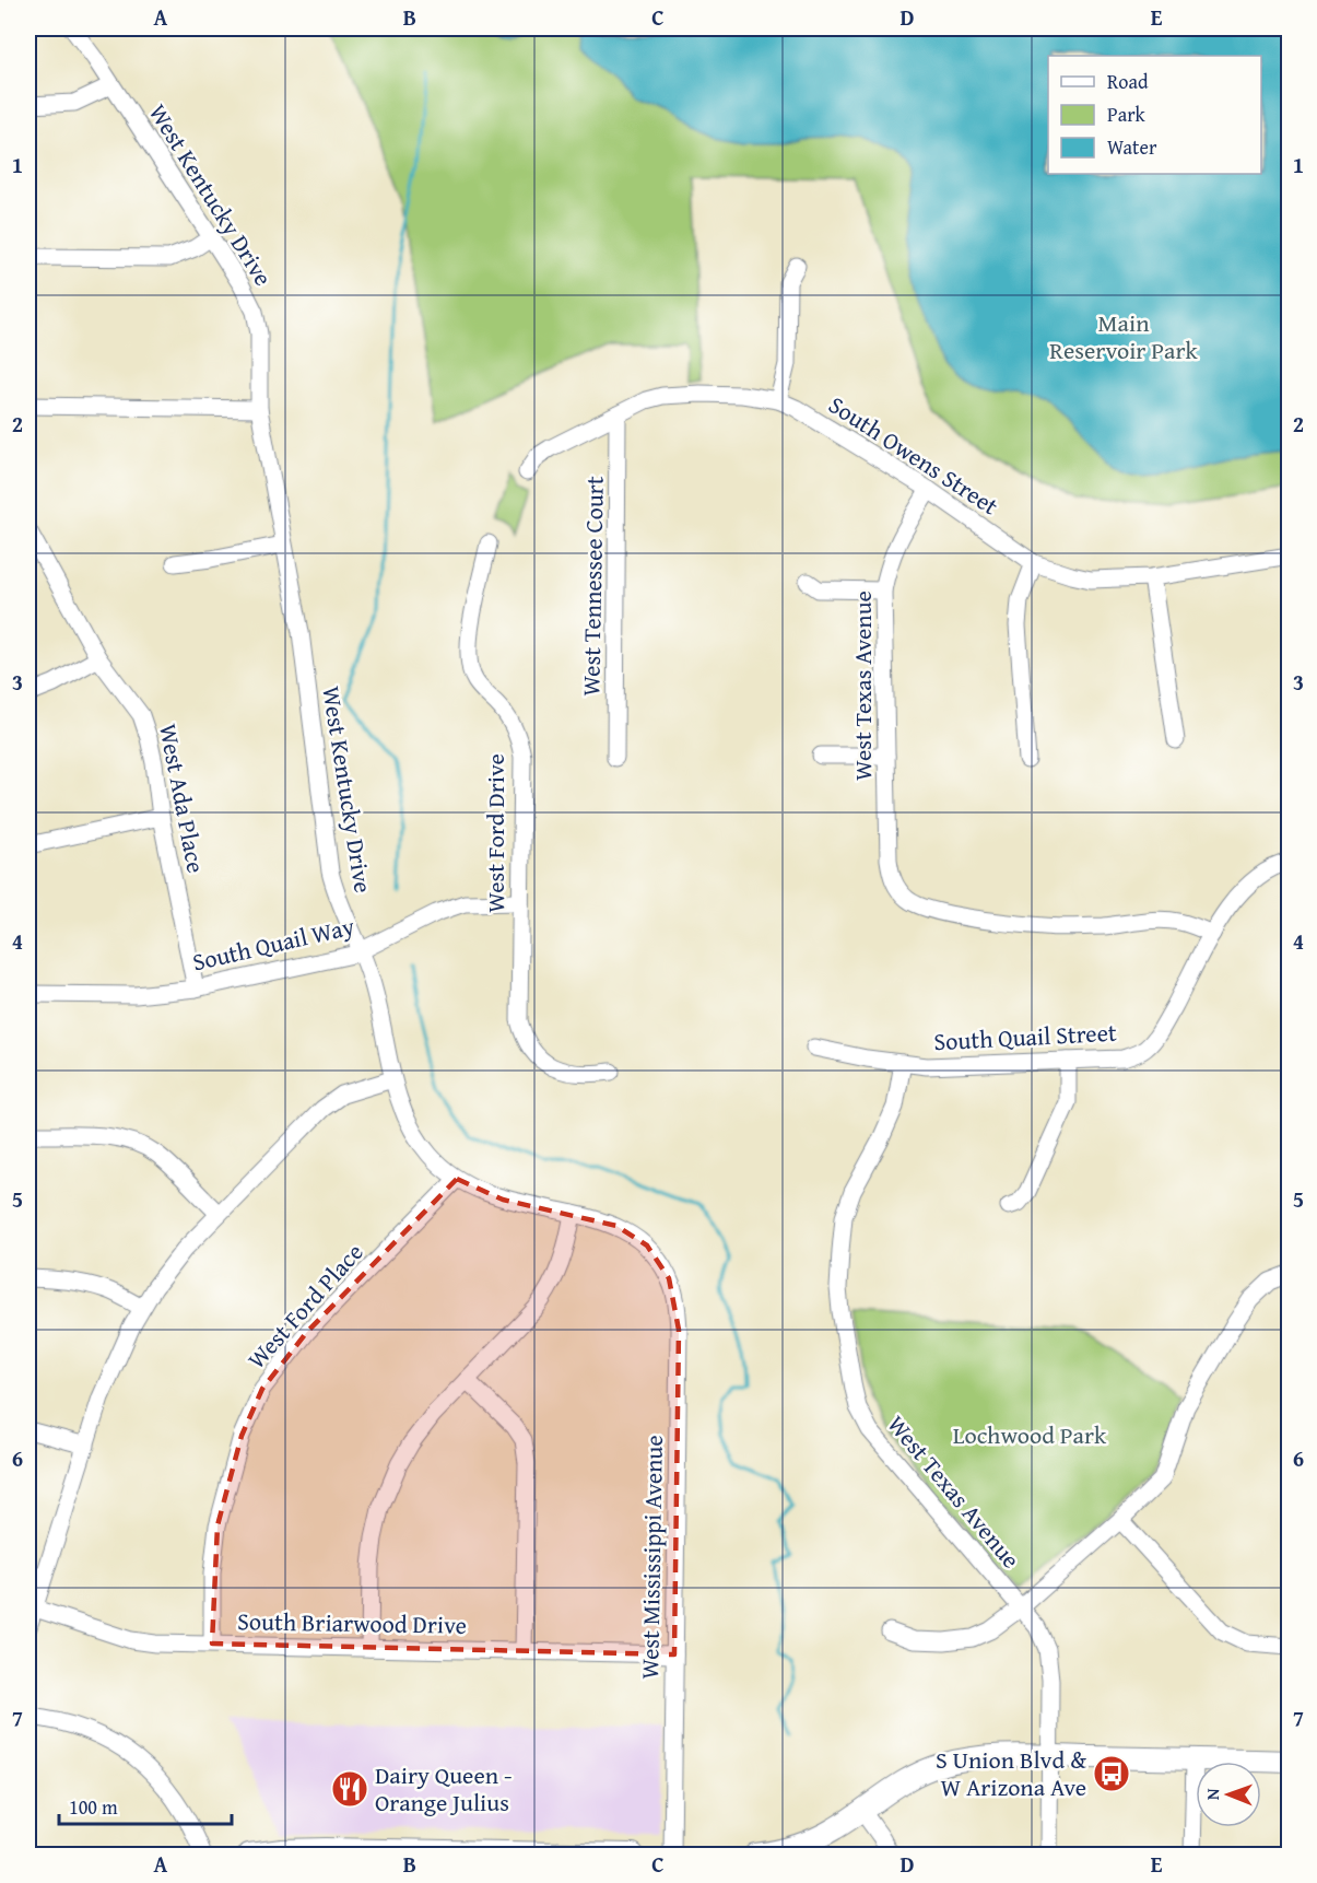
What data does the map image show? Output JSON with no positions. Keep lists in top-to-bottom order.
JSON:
{
  "streets": {
    "street": [
      "West Kentucky Drive",
      "South Owens Street",
      "West Tennessee Court",
      "West Texas Avenue",
      "West Ada Place",
      "West Ford Drive",
      "South Quail Way",
      "South Quail Street",
      "West Ford Place",
      "West Mississippi Avenue",
      "South Briarwood Drive"
    ]
  },
  "crossings": [
    ["West Kentucky Drive", "South Quail Way"],
    ["West Kentucky Drive", "West Ford Place"],
    ["West Kentucky Drive", "West Mississippi Avenue"],
    ["South Owens Street", "West Tennessee Court"],
    ["South Owens Street", "West Texas Avenue"],
    ["West Texas Avenue", "South Quail Street"],
    ["West Ada Place", "South Quail Way"],
    ["West Ford Drive", "South Quail Way"],
    ["West Ford Place", "West Mississippi Avenue"],
    ["West Ford Place", "South Briarwood Drive"],
    ["West Mississippi Avenue", "South Briarwood Drive"]
  ],
  "parks": ["Main Reservoir Park", "Lochwood Park"],
  "places": {
    "bus stop": ["S Union Blvd & W Arizona Ave"],
    "restaurant": ["Dairy Queen - Orange Julius"]
  },
  "legend": ["Road", "Park", "Water"],
  "scale_bar": "100 m",
  "north": "left",
  "grid": {
    "columns": [
      "A",
      "B",
      "C",
      "D",
      "E"
    ],
    "rows": [
      "1",
      "2",
      "3",
      "4",
      "5",
      "6",
      "7"
    ]
  }
}
